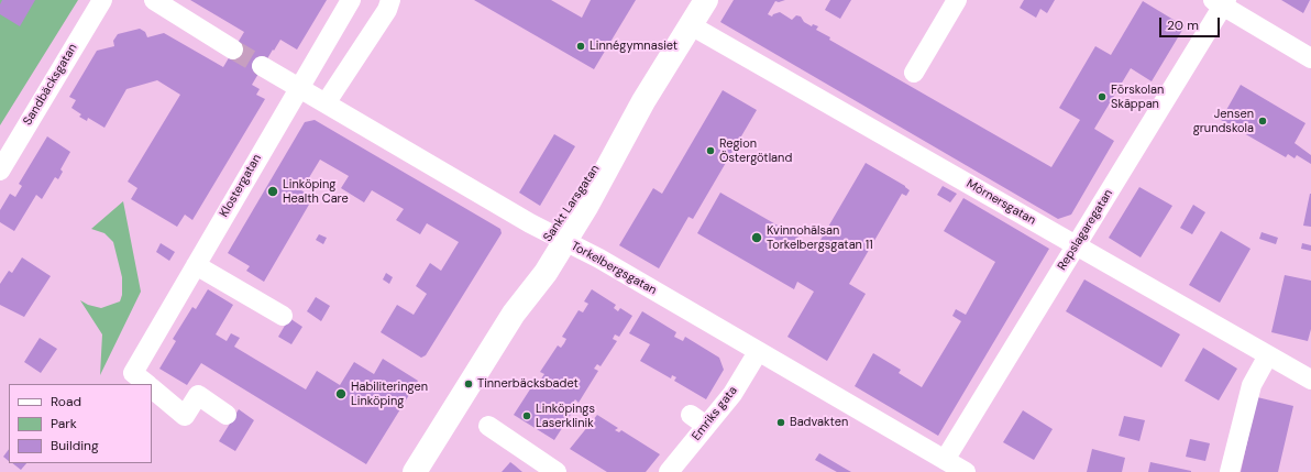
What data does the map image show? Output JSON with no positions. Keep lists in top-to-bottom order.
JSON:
{
  "streets": {
    "main road": ["Sankt Larsgatan"],
    "street": [
      "Sandbäcksgatan",
      "Klostergatan",
      "Mörnersgatan",
      "Repslagaregatan",
      "Torkelbergsgatan",
      "Emriks gata"
    ]
  },
  "crossings": [
    ["Klostergatan", "Torkelbergsgatan"],
    ["Mörnersgatan", "Sankt Larsgatan"],
    ["Mörnersgatan", "Repslagaregatan"],
    ["Sankt Larsgatan", "Torkelbergsgatan"],
    ["Repslagaregatan", "Torkelbergsgatan"],
    ["Torkelbergsgatan", "Emriks gata"]
  ],
  "places": [
    "Linnégymnasiet",
    "Förskolan Skäppan",
    "Jensen grundskola",
    "Region Östergötland",
    "Linköping Health Care",
    "Kvinnohälsan Torkelbergsgatan 11",
    "Tinnerbäcksbadet",
    "Habiliteringen Linköping",
    "Linköpings Laserklinik",
    "Badvakten"
  ],
  "legend": ["Road", "Park", "Building"],
  "scale_bar": "20 m"
}
